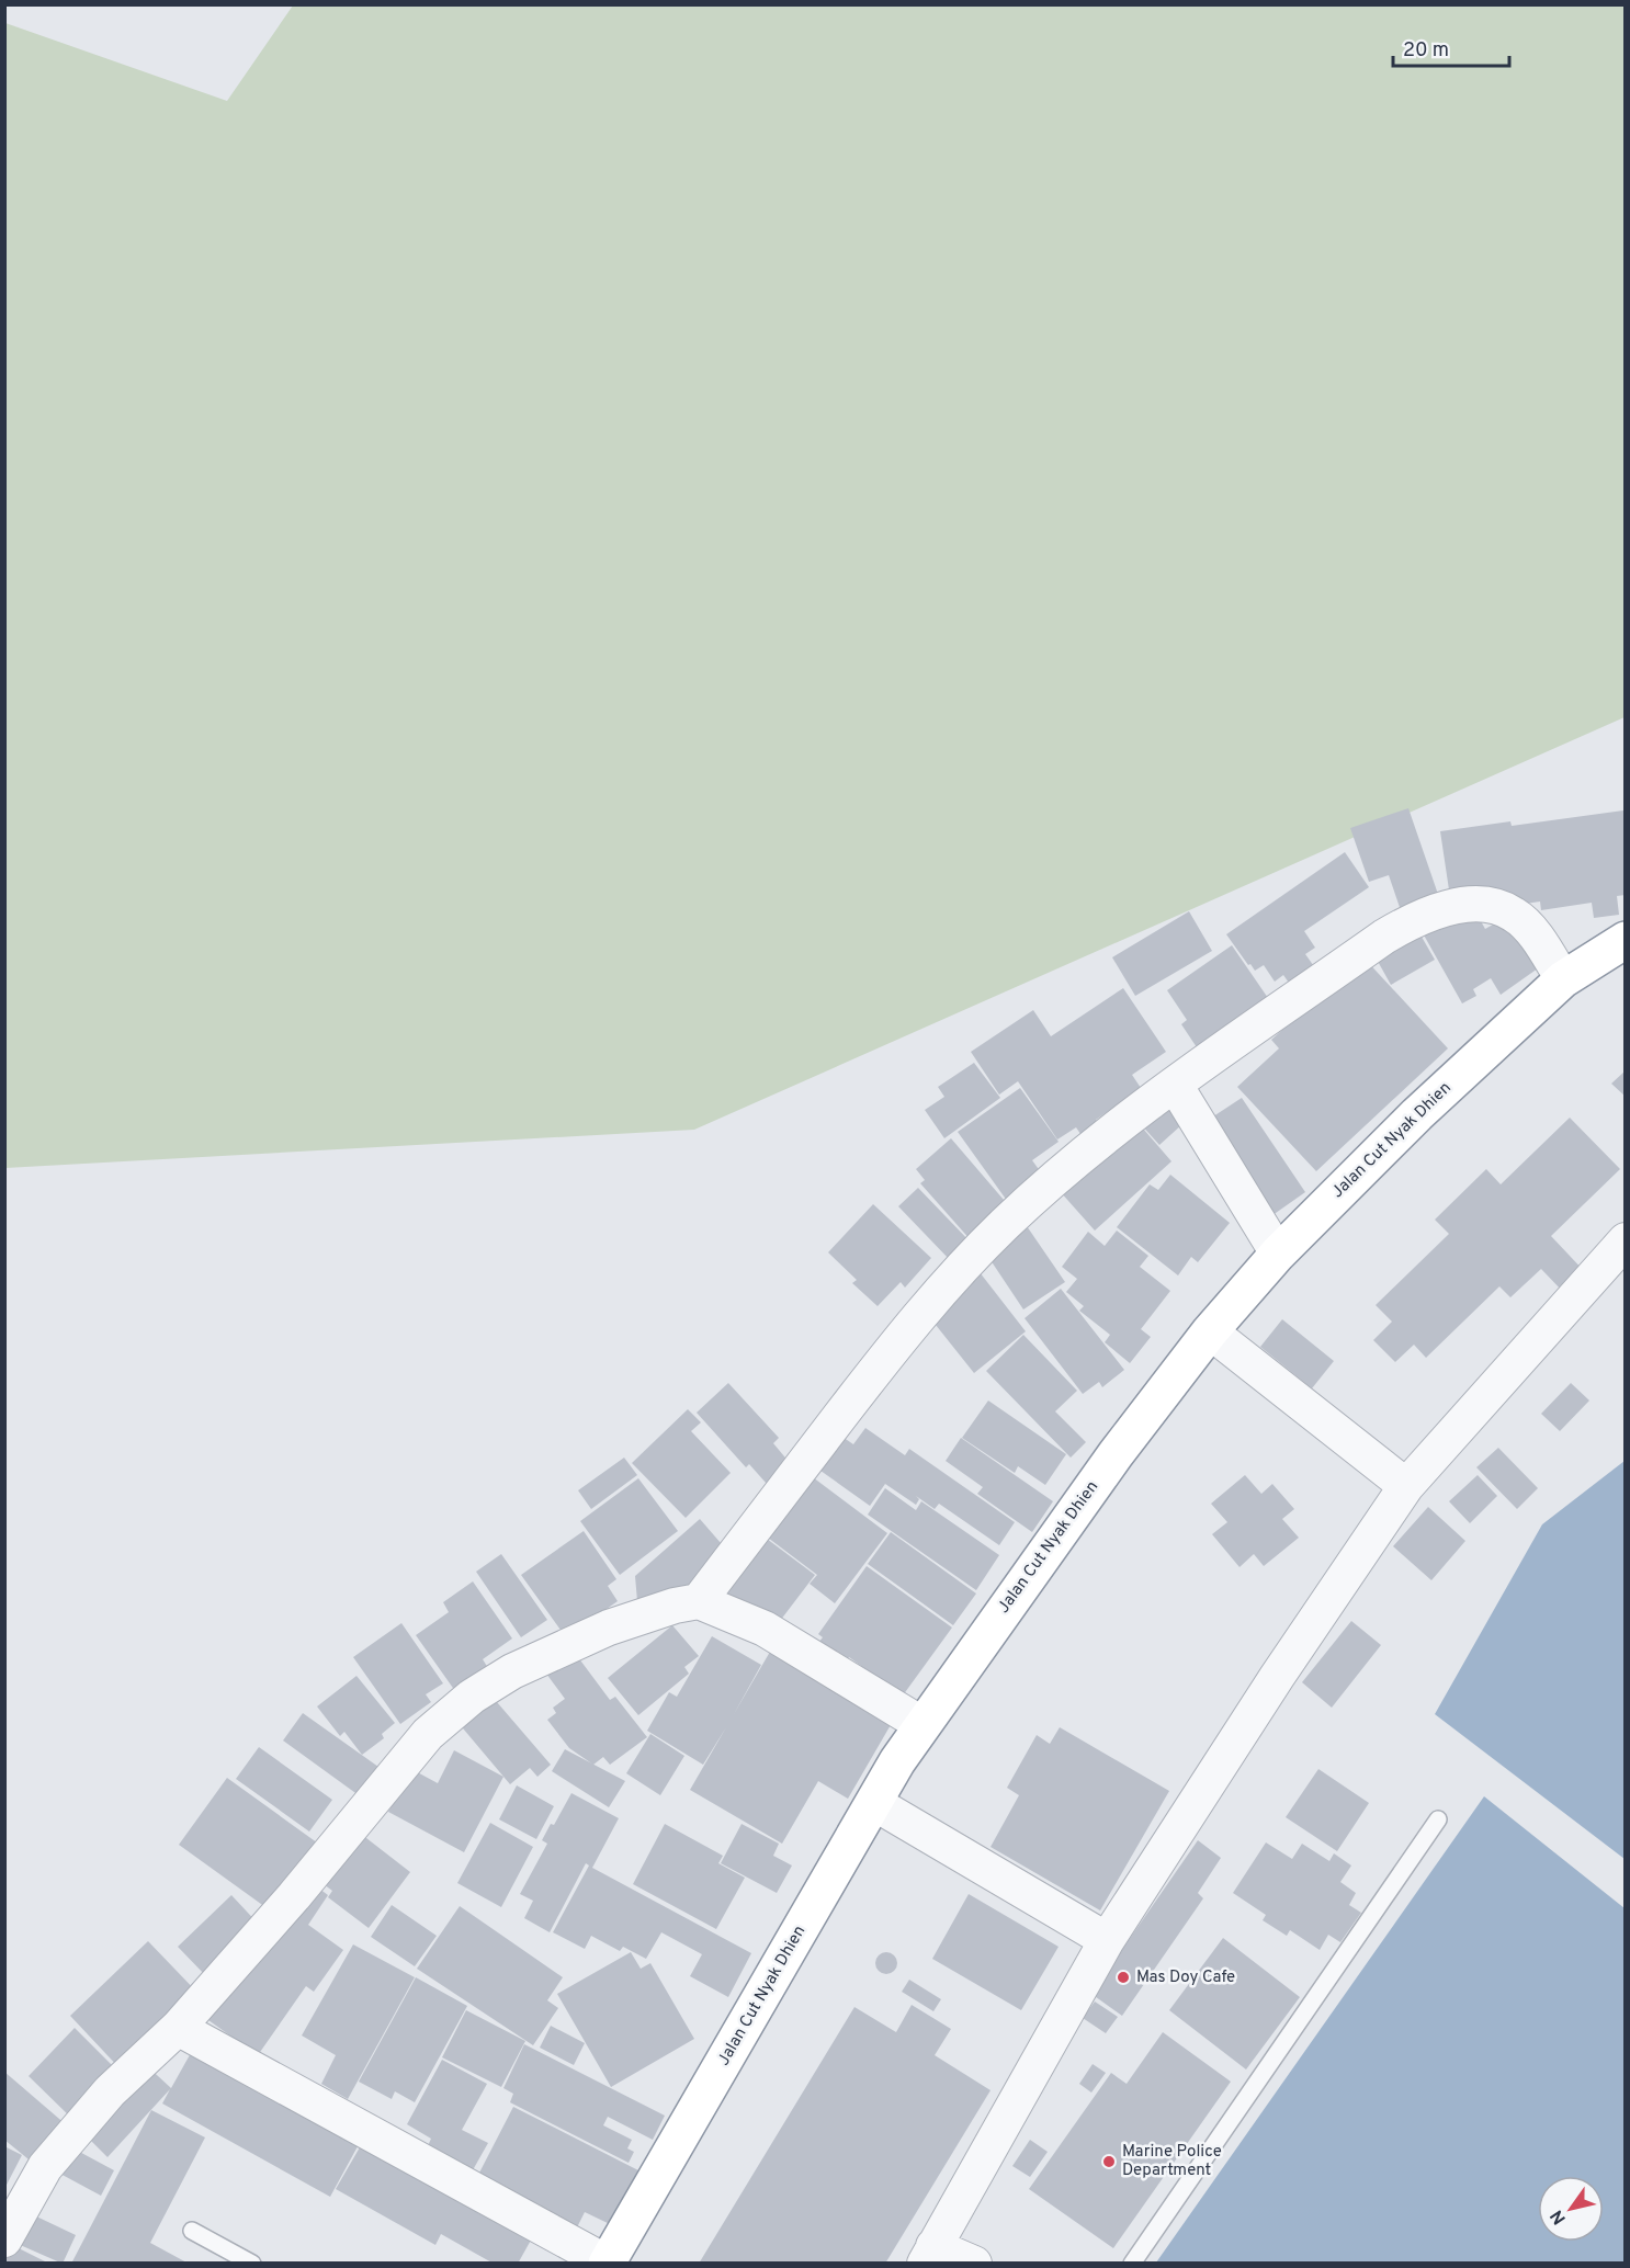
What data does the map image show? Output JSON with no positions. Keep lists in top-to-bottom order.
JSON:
{
  "streets": {
    "highway": ["Jalan Cut Nyak Dhien"]
  },
  "places": ["Mas Doy Cafe", "Marine Police Department"],
  "scale_bar": "20 m",
  "north": "bottom left"
}
